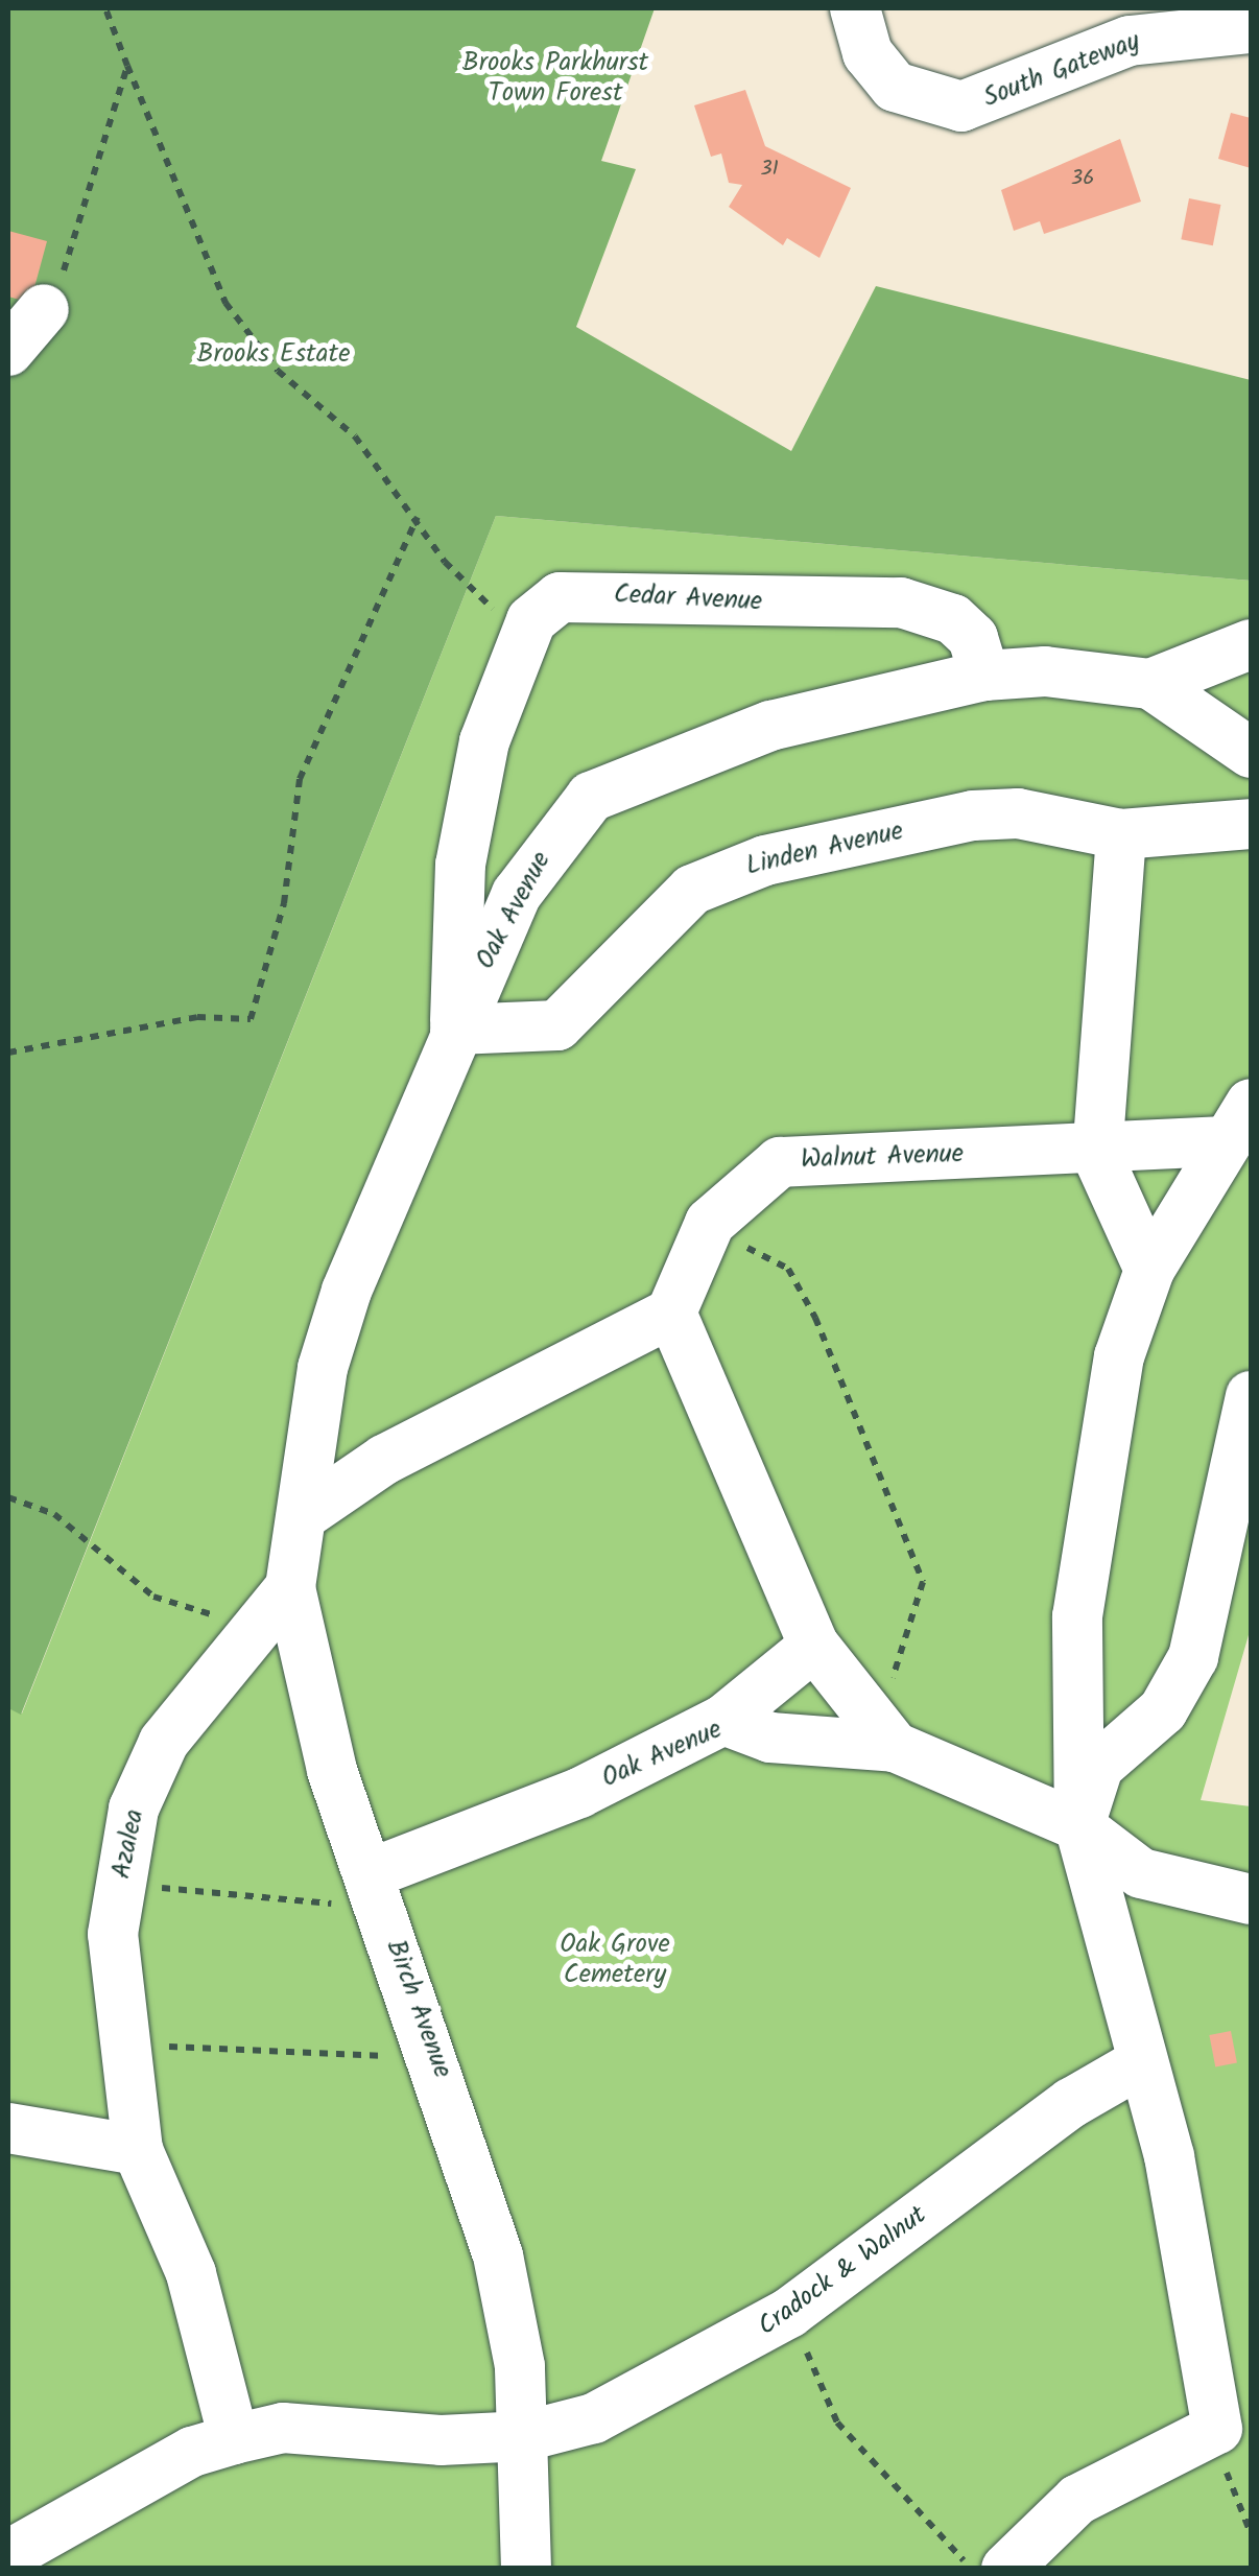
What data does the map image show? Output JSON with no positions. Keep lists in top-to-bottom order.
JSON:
{
  "streets": {
    "street": [
      "South Gateway",
      "Cedar Avenue",
      "Linden Avenue",
      "Oak Avenue",
      "Walnut Avenue",
      "Azalea",
      "Birch Avenue",
      "Cradock & Walnut"
    ]
  },
  "crossings": [
    ["Cedar Avenue", "Oak Avenue"],
    ["Linden Avenue", "Oak Avenue"],
    ["Oak Avenue", "Azalea"],
    ["Oak Avenue", "Birch Avenue"],
    ["Azalea", "Birch Avenue"],
    ["Azalea", "Cradock & Walnut"],
    ["Birch Avenue", "Cradock & Walnut"]
  ],
  "parks": ["Brooks Parkhurst Town Forest", "Brooks Estate", "Oak Grove Cemetery"],
  "house_numbers": ["31", "36"]
}
